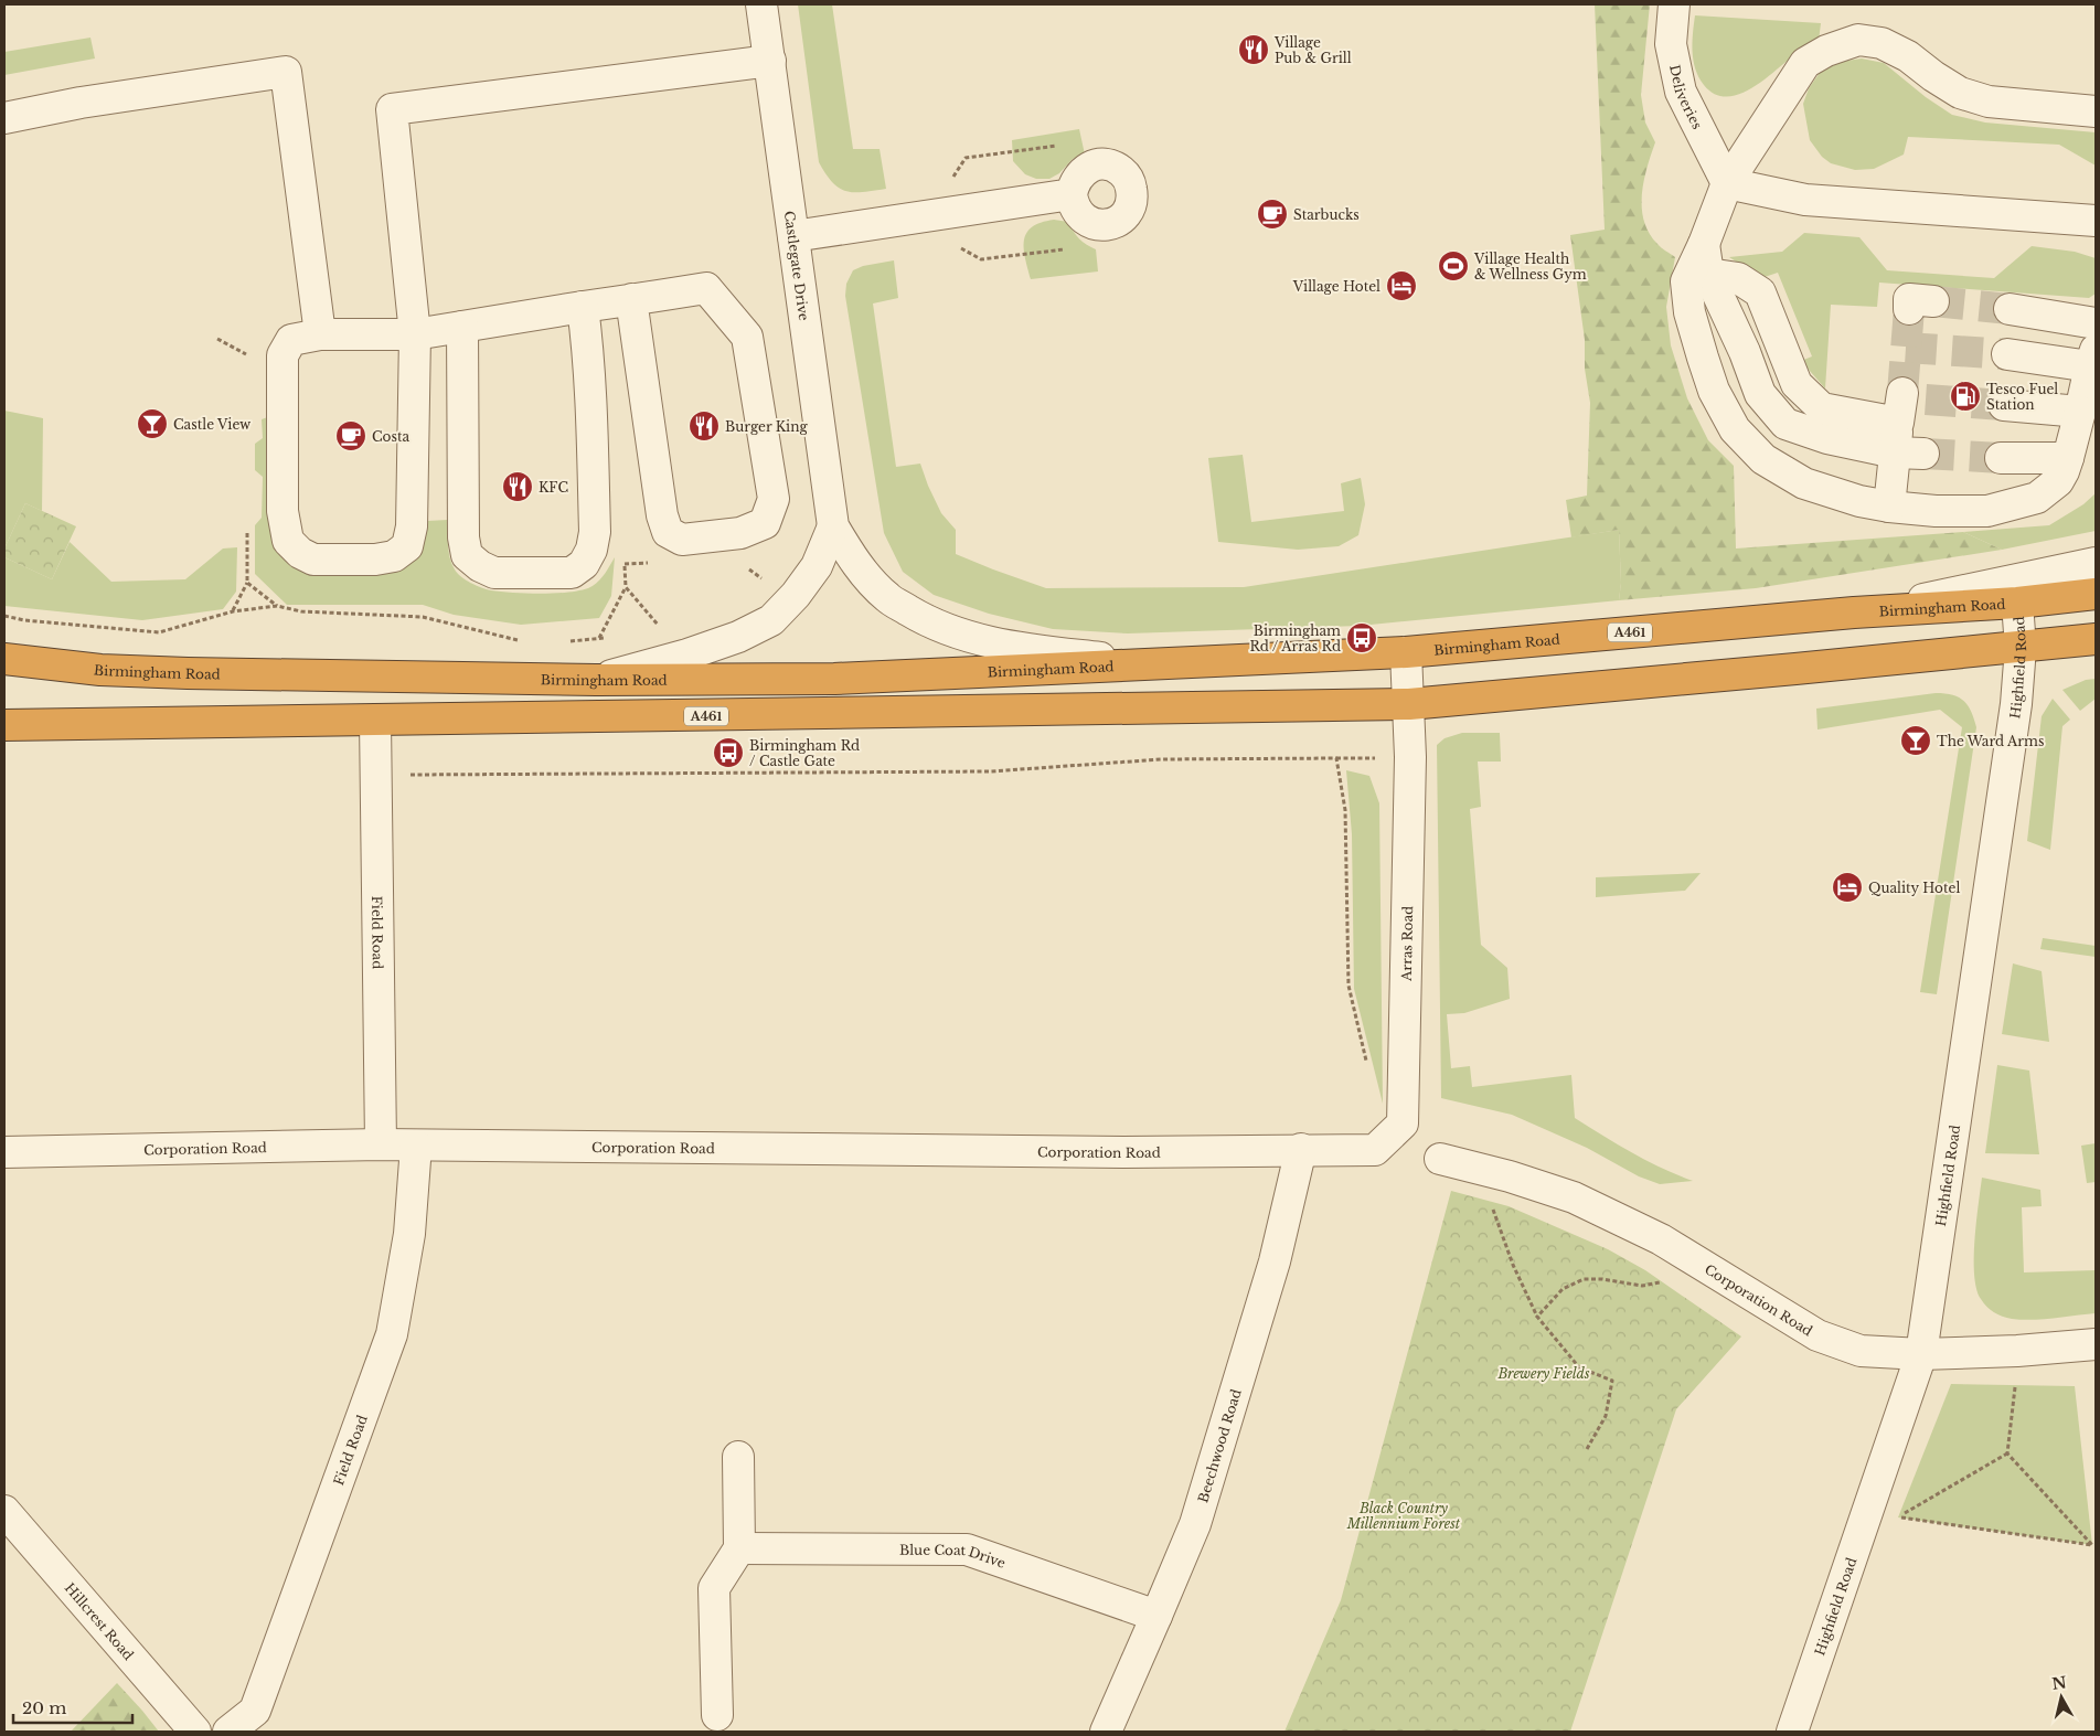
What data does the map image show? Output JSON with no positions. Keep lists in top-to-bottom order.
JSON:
{
  "streets": {
    "highway": ["Birmingham Road", "A461"],
    "street": [
      "Deliveries",
      "Castlegate Drive",
      "Highfield Road",
      "Field Road",
      "Arras Road",
      "Corporation Road",
      "Beechwood Road",
      "Blue Coat Drive",
      "Hillcrest Road"
    ]
  },
  "crossings": [
    ["Castlegate Drive", "Birmingham Road"],
    ["Birmingham Road", "Highfield Road"],
    ["Birmingham Road", "Arras Road"],
    ["A461", "Highfield Road"],
    ["A461", "Field Road"],
    ["A461", "Arras Road"],
    ["Highfield Road", "Corporation Road"],
    ["Field Road", "Corporation Road"],
    ["Arras Road", "Corporation Road"],
    ["Arras Road", "Beechwood Road"],
    ["Corporation Road", "Beechwood Road"],
    ["Beechwood Road", "Blue Coat Drive"]
  ],
  "parks": ["Brewery Fields", "Black Country Millennium Forest"],
  "places": {
    "restaurant": ["Village Pub & Grill", "Burger King", "KFC"],
    "cafe": ["Starbucks", "Costa"],
    "sports": ["Village Health & Wellness Gym"],
    "hotel": ["Village Hotel", "Quality Hotel"],
    "fuel station": ["Tesco Fuel Station"],
    "bar": ["Castle View", "The Ward Arms"],
    "bus stop": ["Birmingham Rd / Arras Rd", "Birmingham Rd / Castle Gate"]
  },
  "scale_bar": "20 m",
  "north": "top"
}
